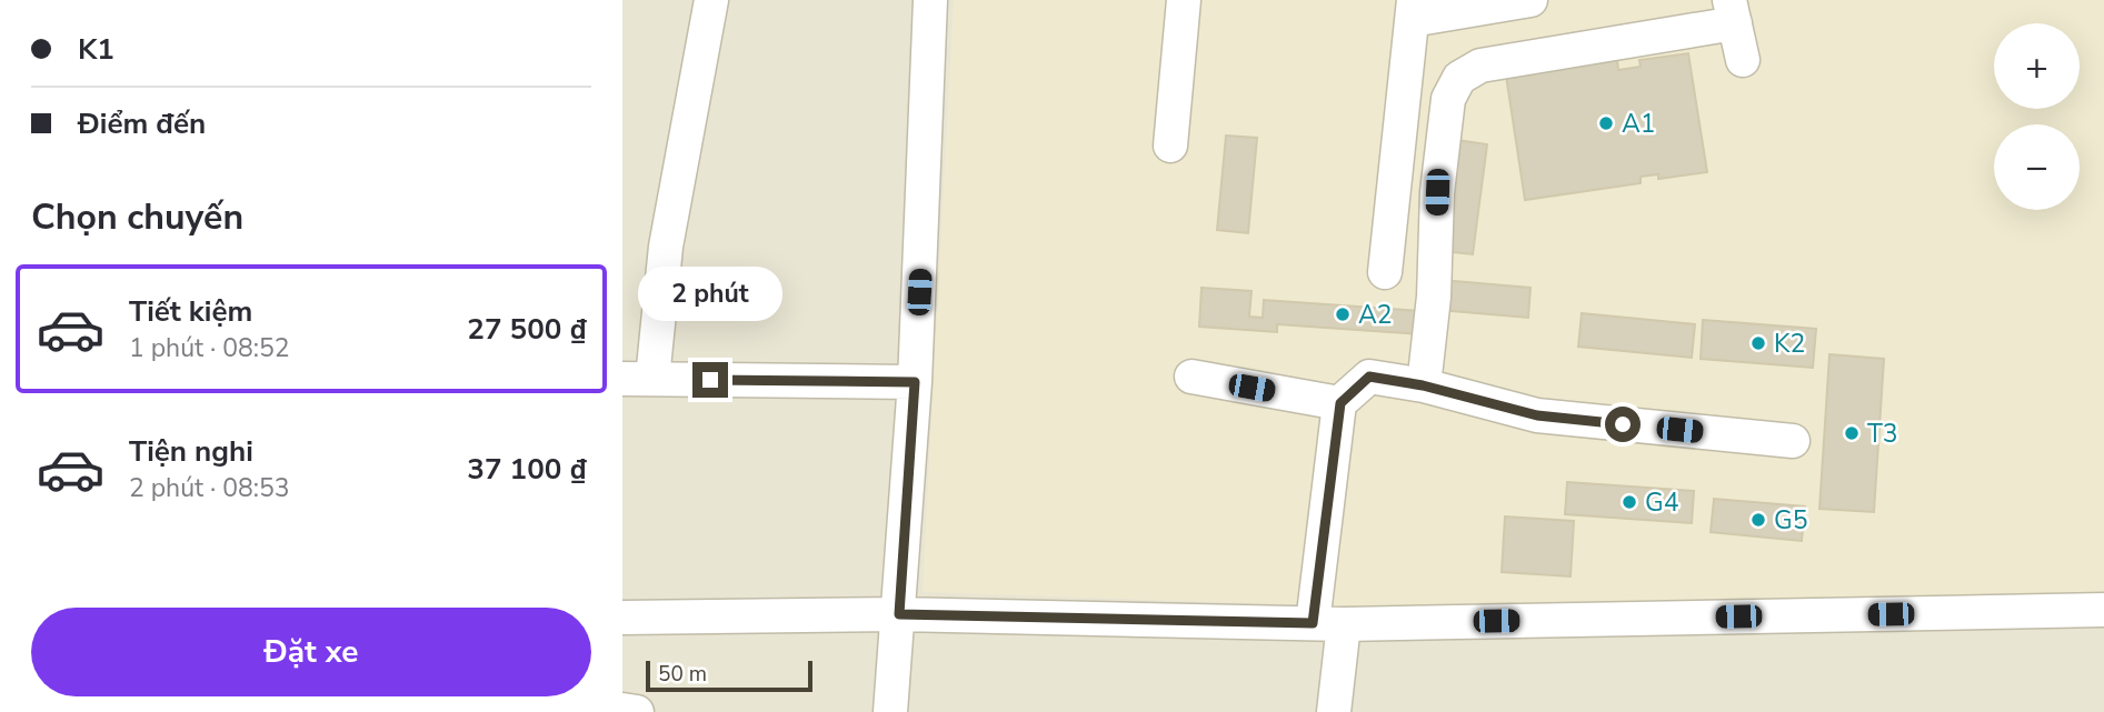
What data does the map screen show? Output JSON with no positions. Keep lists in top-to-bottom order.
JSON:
{
  "places": [
    "A1",
    "A2",
    "K2",
    "T3",
    "G4",
    "G5"
  ],
  "scale_bar": "50 m",
  "page": {
    "banner": ["K1", "Điểm đến"],
    "map_buttons": ["+", "−"],
    "heading": "Chọn chuyến",
    "list": [
      {
        "name": "Tiết kiệm",
        "note": "1 phút · 08:52",
        "value": "27 500 ₫"
      },
      {
        "name": "Tiện nghi",
        "note": "2 phút · 08:53",
        "value": "37 100 ₫"
      }
    ],
    "bubble": "2 phút",
    "buttons": "Đặt xe",
    "scale": "50 m"
  }
}
